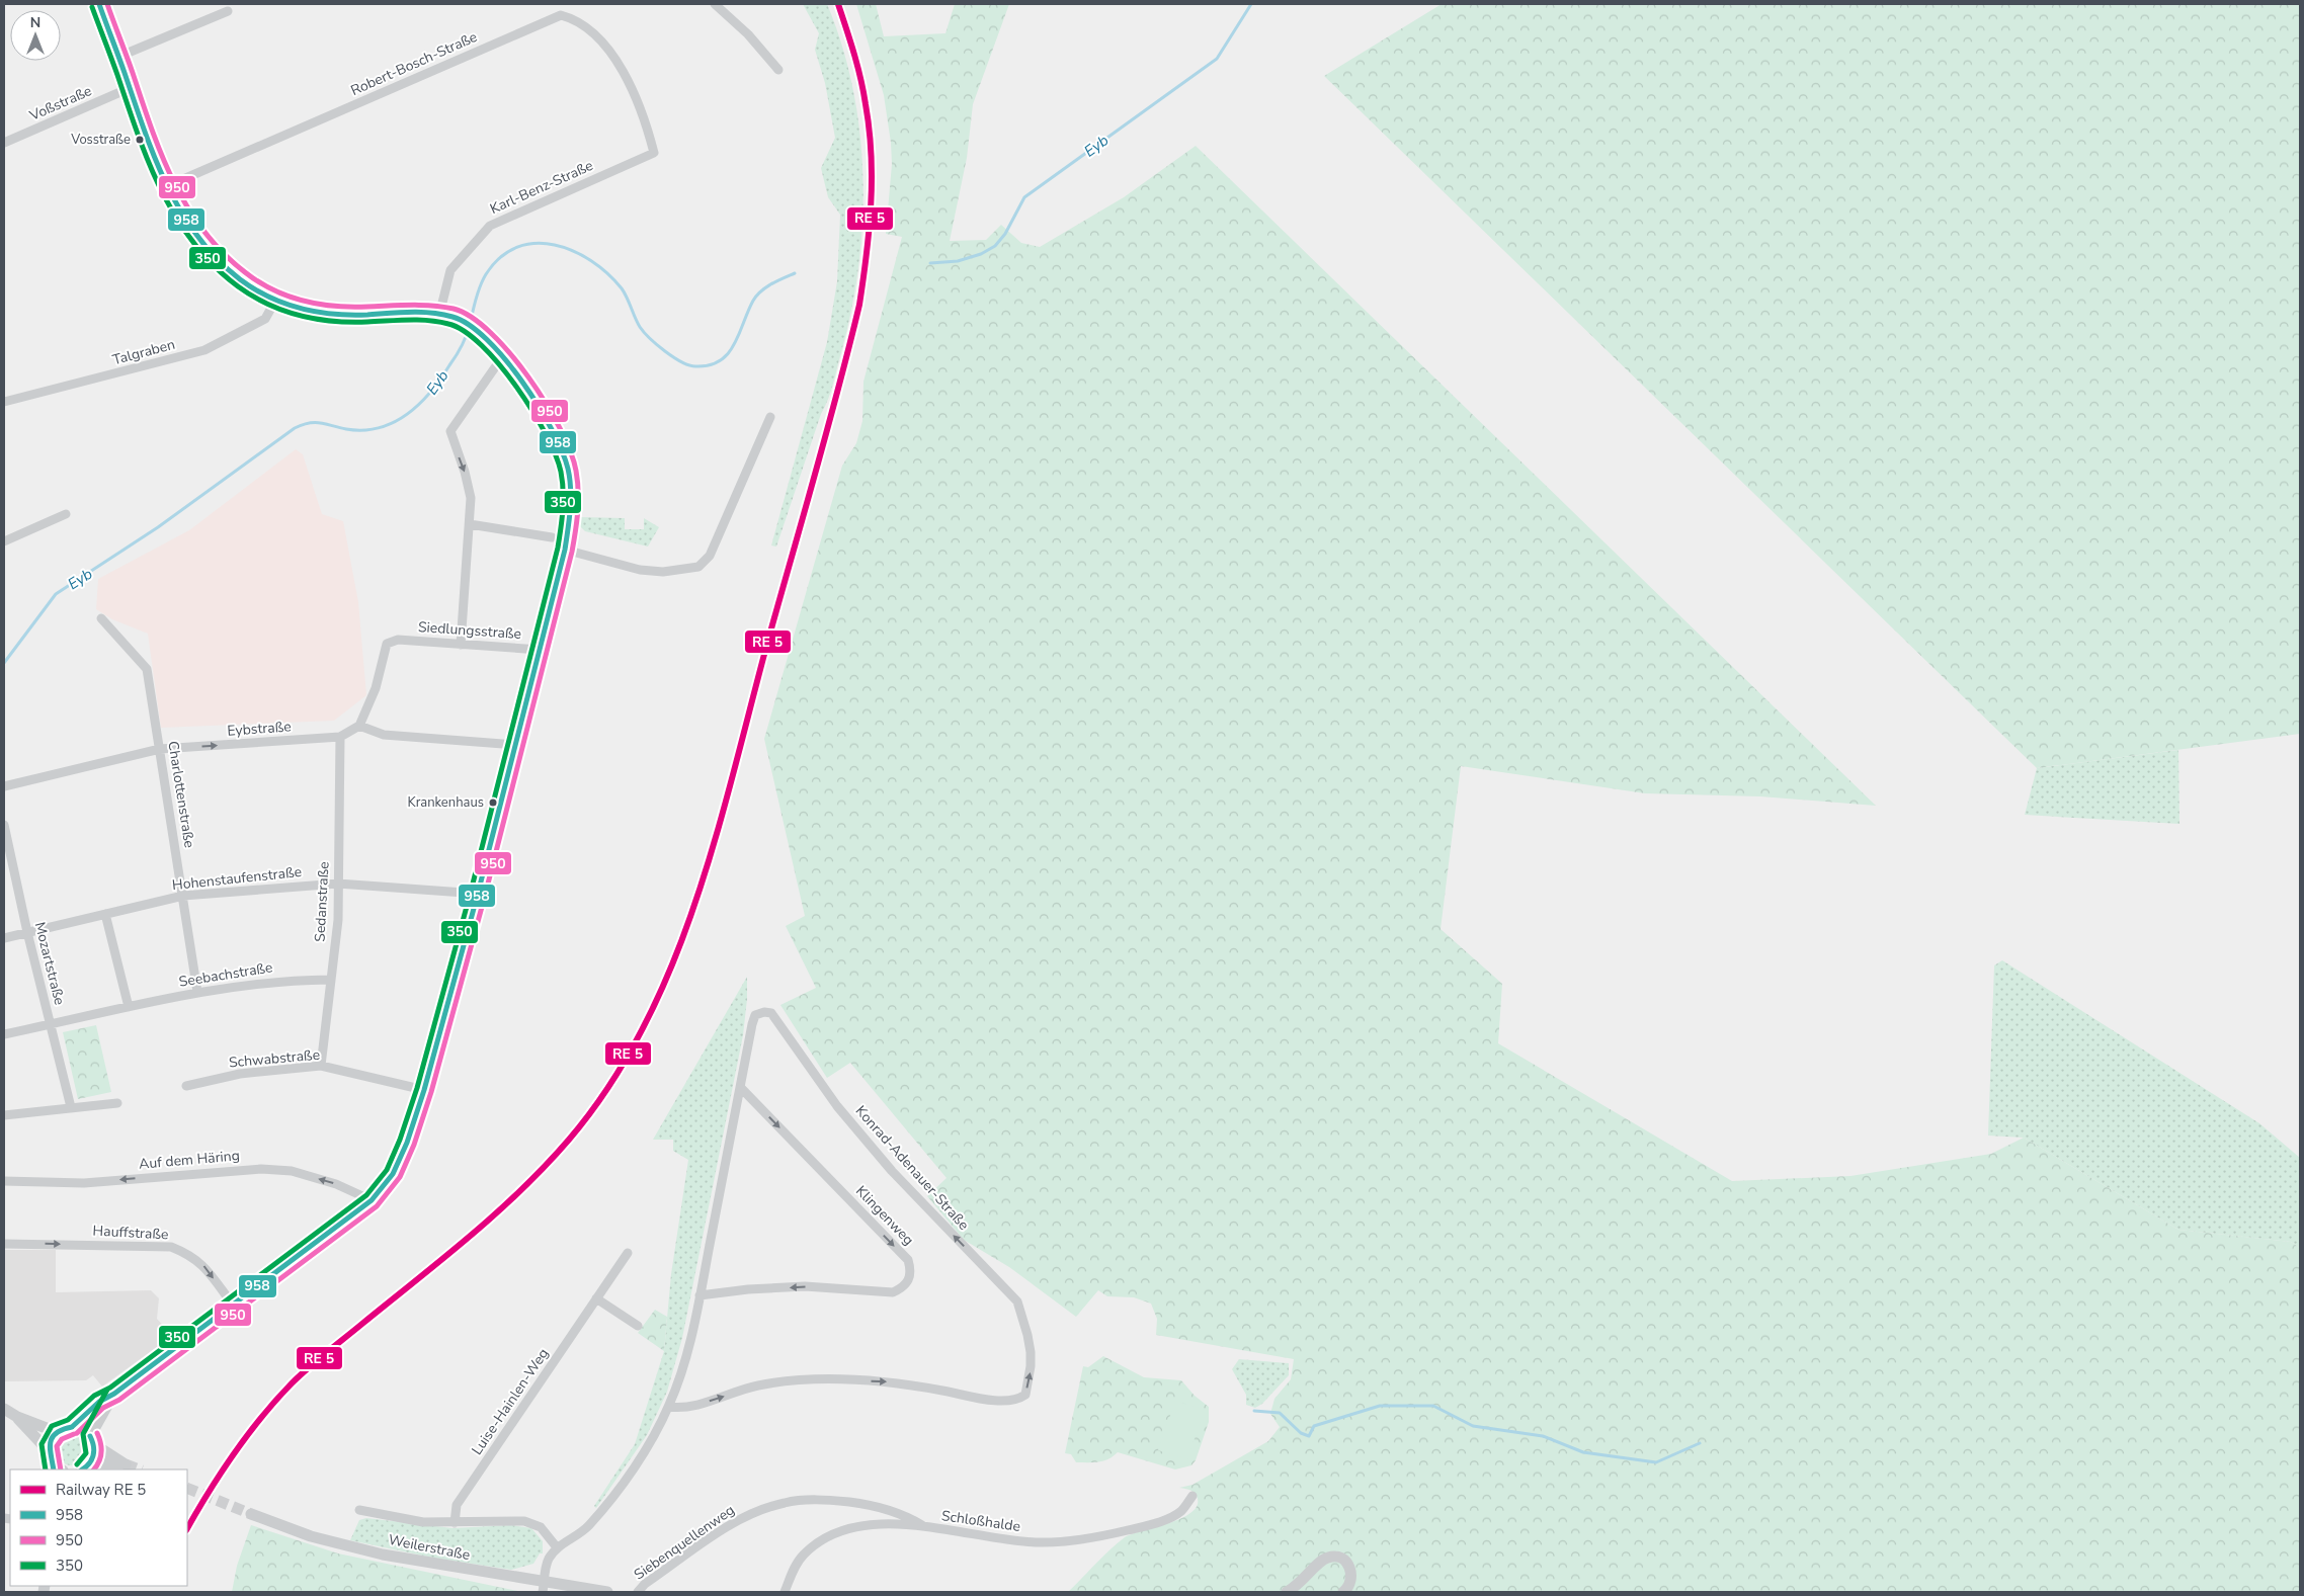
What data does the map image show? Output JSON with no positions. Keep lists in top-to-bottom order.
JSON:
{
  "streets": {
    "street": [
      "Robert-Bosch-Straße",
      "Voßstraße",
      "Karl-Benz-Straße",
      "Talgraben",
      "Siedlungsstraße",
      "Eybstraße",
      "Charlottenstraße",
      "Hohenstaufenstraße",
      "Sedanstraße",
      "Mozartstraße",
      "Seebachstraße",
      "Schwabstraße",
      "Auf dem Häring",
      "Konrad-Adenauer-Straße",
      "Klingenweg",
      "Hauffstraße",
      "Luise-Hainlen-Weg",
      "Schloßhalde",
      "Siebenquellenweg",
      "Weilerstraße"
    ]
  },
  "crossings": [
    ["Robert-Bosch-Straße", "Karl-Benz-Straße"],
    ["Siedlungsstraße", "Eybstraße"],
    ["Eybstraße", "Charlottenstraße"],
    ["Eybstraße", "Sedanstraße"],
    ["Charlottenstraße", "Hohenstaufenstraße"],
    ["Charlottenstraße", "Seebachstraße"],
    ["Hohenstaufenstraße", "Sedanstraße"],
    ["Hohenstaufenstraße", "Mozartstraße"],
    ["Sedanstraße", "Seebachstraße"],
    ["Sedanstraße", "Schwabstraße"],
    ["Mozartstraße", "Seebachstraße"],
    ["Konrad-Adenauer-Straße", "Klingenweg"],
    ["Schloßhalde", "Siebenquellenweg"]
  ],
  "one_way": ["Eybstraße", "Hauffstraße"],
  "water": ["Eyb"],
  "places": ["Vosstraße", "Krankenhaus"],
  "lines": ["transit line 958", "transit line 950", "transit line 350"],
  "legend": [
    "Railway RE 5",
    "958",
    "950",
    "350"
  ],
  "north": "top"
}
